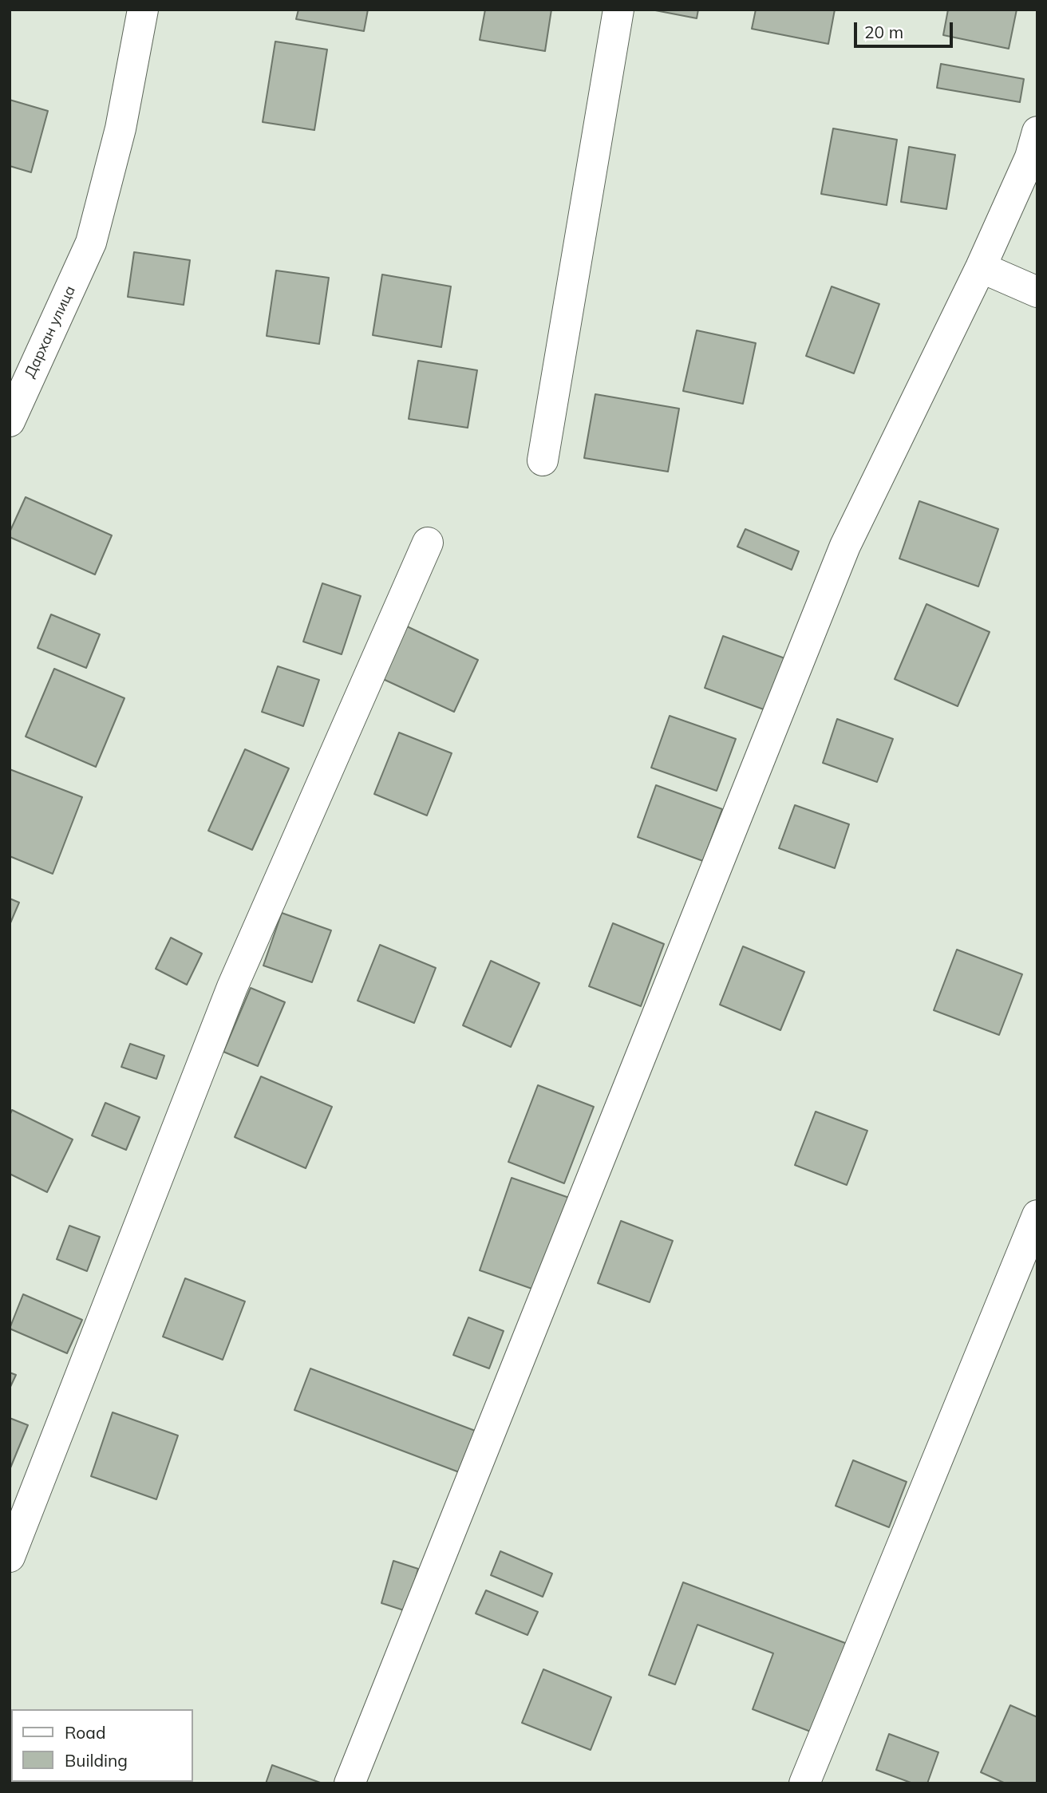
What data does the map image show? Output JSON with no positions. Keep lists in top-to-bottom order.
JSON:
{
  "streets": {
    "street": ["Дархан улица"]
  },
  "legend": ["Road", "Building"],
  "scale_bar": "20 m"
}
